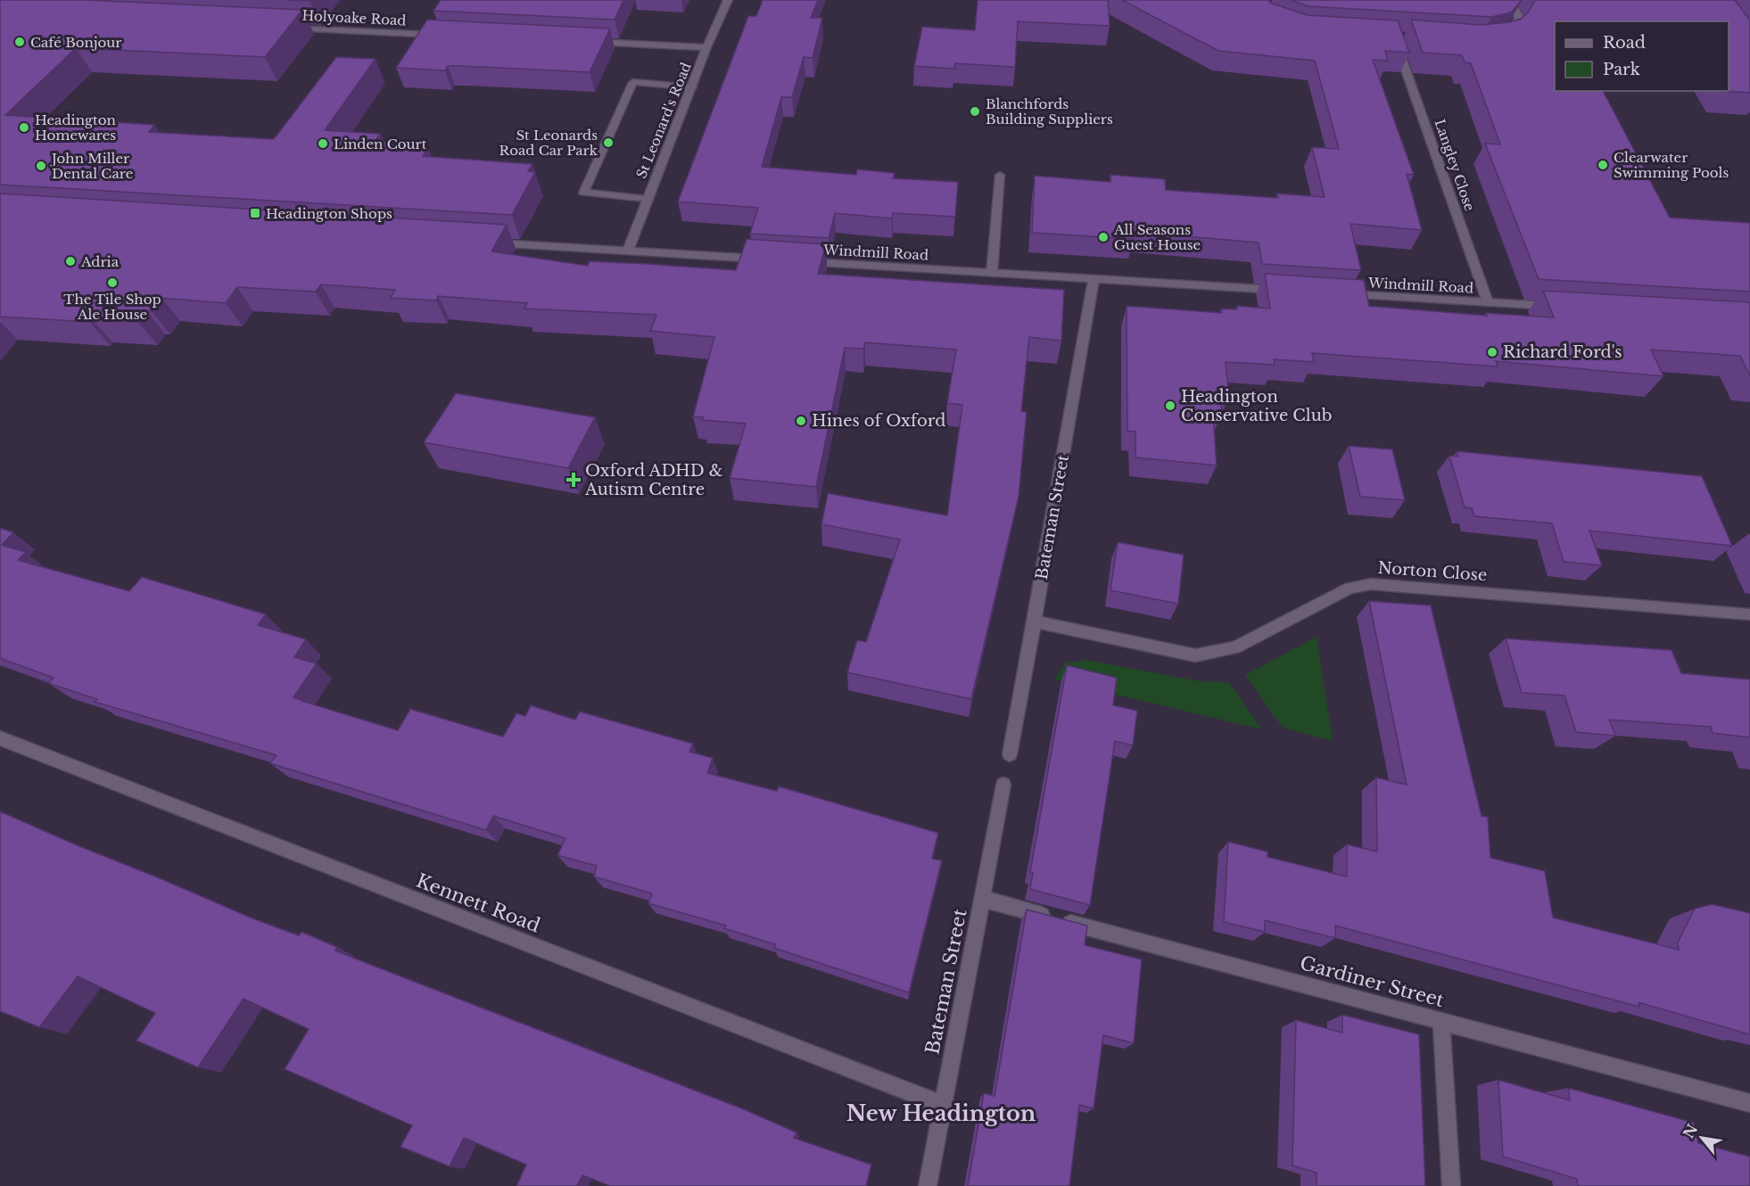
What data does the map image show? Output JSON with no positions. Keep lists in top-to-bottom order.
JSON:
{
  "streets": {
    "street": [
      "Holyoake Road",
      "St Leonard's Road",
      "Langley Close",
      "Windmill Road",
      "Bateman Street",
      "Norton Close",
      "Kennett Road",
      "Gardiner Street"
    ]
  },
  "crossings": [
    ["Langley Close", "Windmill Road"],
    ["Windmill Road", "Bateman Street"],
    ["Bateman Street", "Norton Close"],
    ["Bateman Street", "Kennett Road"],
    ["Bateman Street", "Gardiner Street"]
  ],
  "districts": ["New Headington"],
  "places": {
    "other": [
      "Café Bonjour",
      "Blanchfords Building Suppliers",
      "Headington Homewares",
      "St Leonards Road Car Park",
      "Linden Court",
      "Clearwater Swimming Pools",
      "John Miller Dental Care",
      "All Seasons Guest House",
      "Adria",
      "The Tile Shop Ale House",
      "Richard Ford's",
      "Headington Conservative Club",
      "Hines of Oxford"
    ],
    "transit": ["Headington Shops"],
    "health": ["Oxford ADHD & Autism Centre"]
  },
  "legend": ["Road", "Park"],
  "north": "top left"
}
